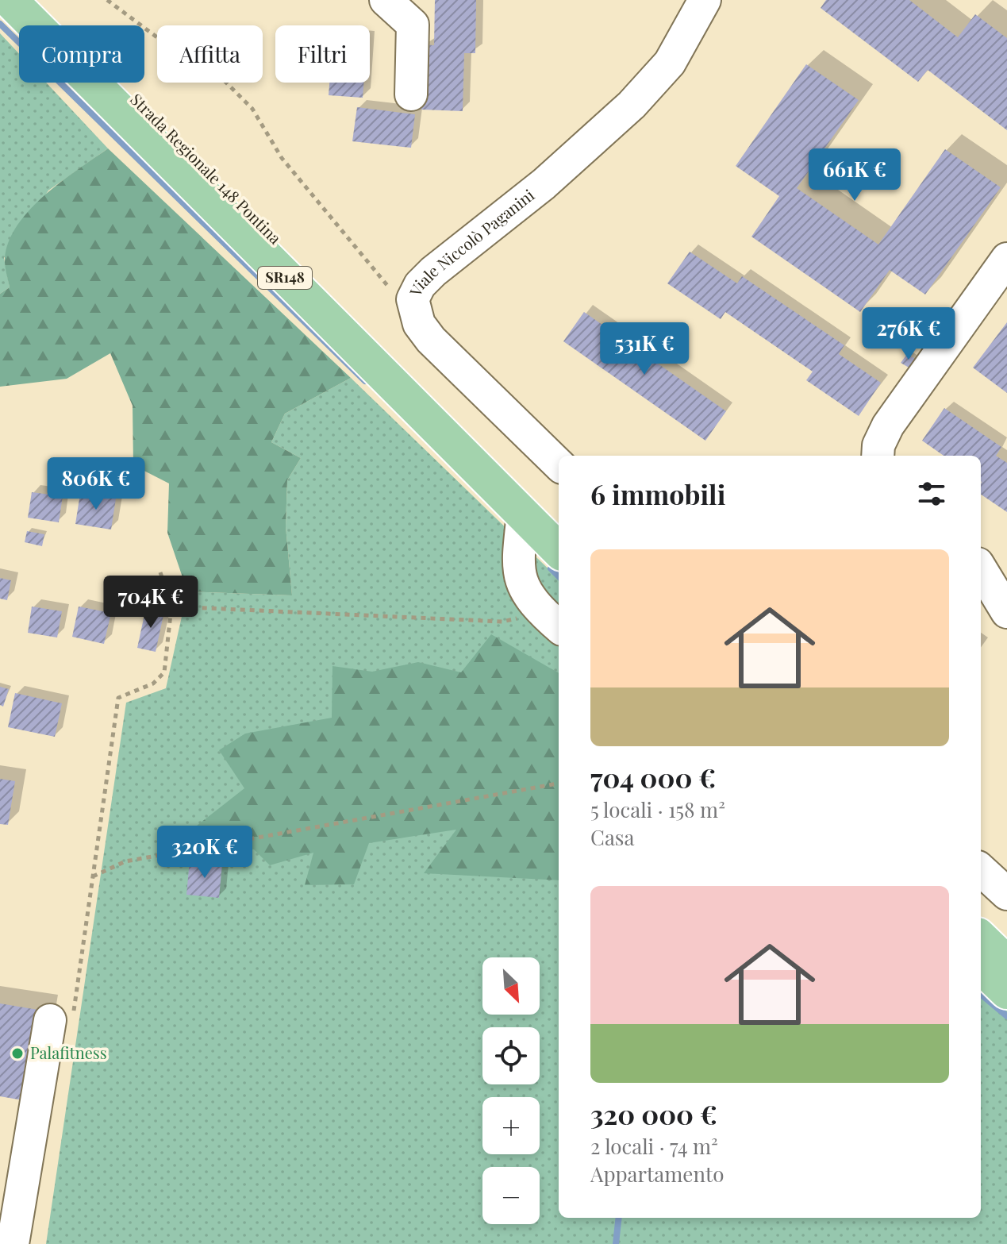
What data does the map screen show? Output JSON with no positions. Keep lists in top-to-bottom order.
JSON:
{
  "streets": {
    "main road": ["Strada Regionale 148 Pontina", "SR148"],
    "street": ["Viale Niccolò Paganini"]
  },
  "places": ["Palafitness"],
  "north": "bottom right",
  "page": {
    "chip": ["Compra", "Affitta", "Filtri"],
    "price": [
      "661K €",
      "276K €",
      "531K €",
      "806K €",
      "704K €",
      "320K €"
    ],
    "heading": "6 immobili",
    "list": [
      {
        "name": "704 000 €",
        "note": "5 locali · 158 m² · Casa"
      },
      {
        "name": "320 000 €",
        "note": "2 locali · 74 m² · Appartamento"
      }
    ],
    "map_buttons": ["+", "−"]
  }
}
